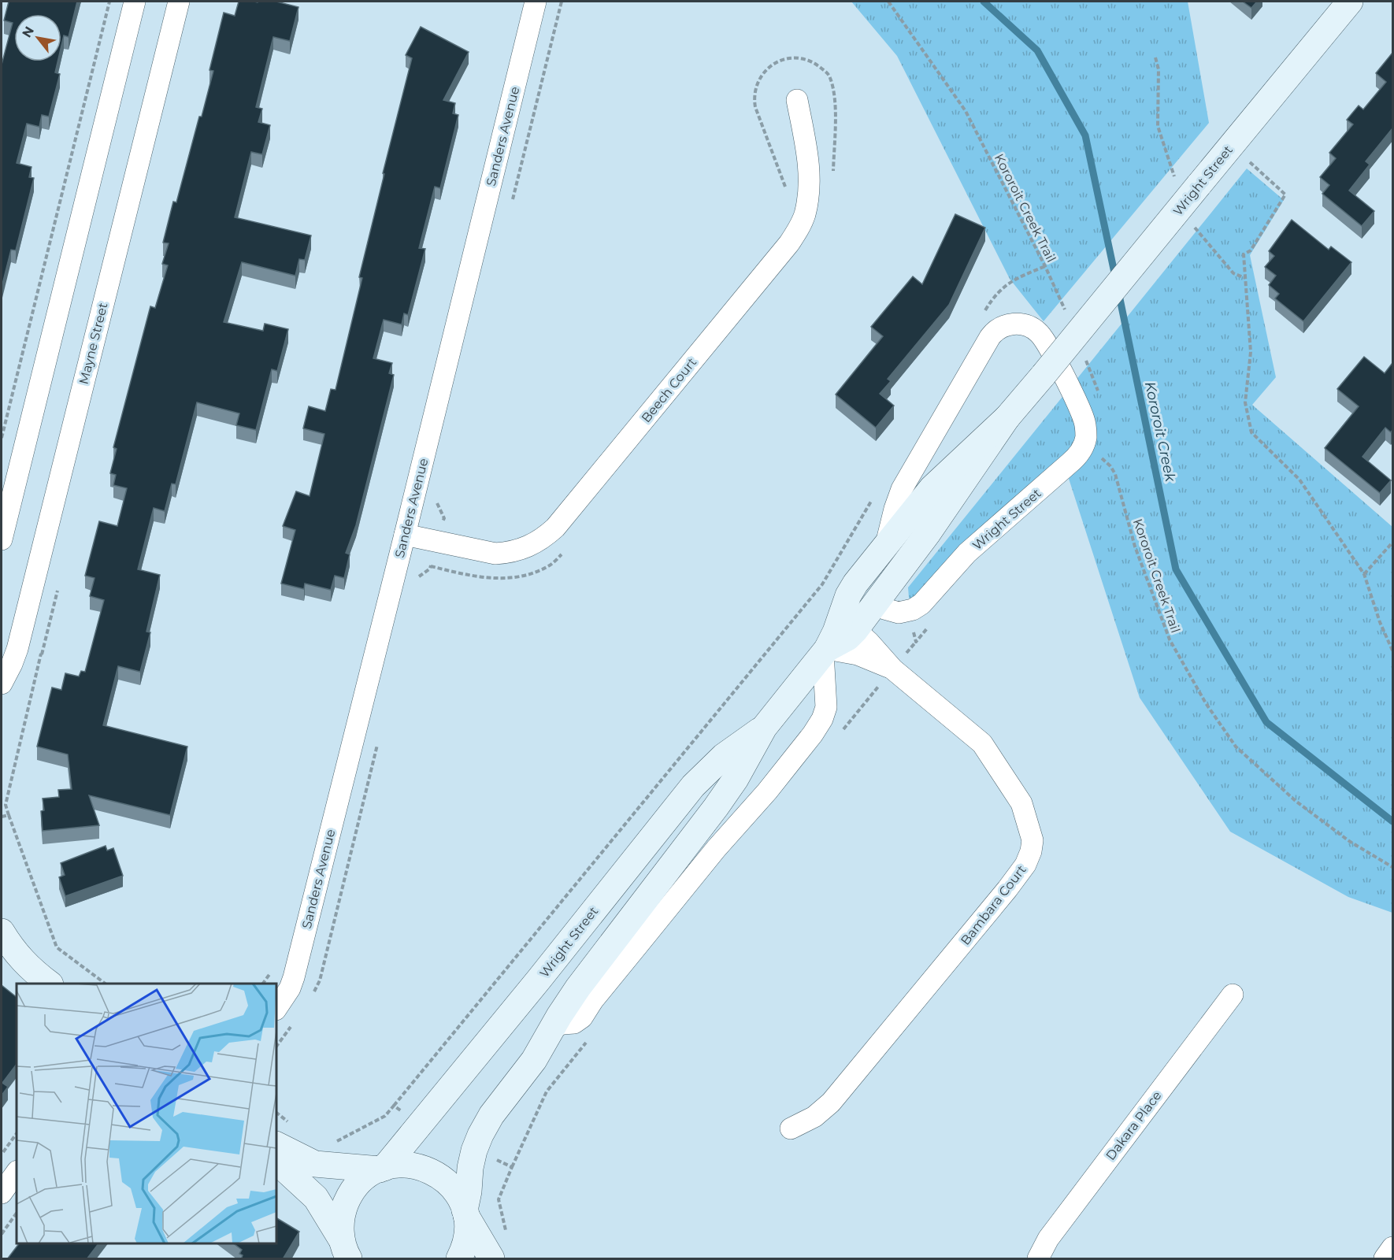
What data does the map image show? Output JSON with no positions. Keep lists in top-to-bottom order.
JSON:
{
  "streets": {
    "street": [
      "Sanders Avenue",
      "Wright Street",
      "Mayne Street",
      "Beech Court",
      "Bambara Court",
      "Dakara Place"
    ],
    "path": ["Kororoit Creek Trail"]
  },
  "crossings": [
    ["Sanders Avenue", "Beech Court"],
    ["Wright Street", "Bambara Court"]
  ],
  "water": ["Kororoit Creek"],
  "north": "top left"
}
